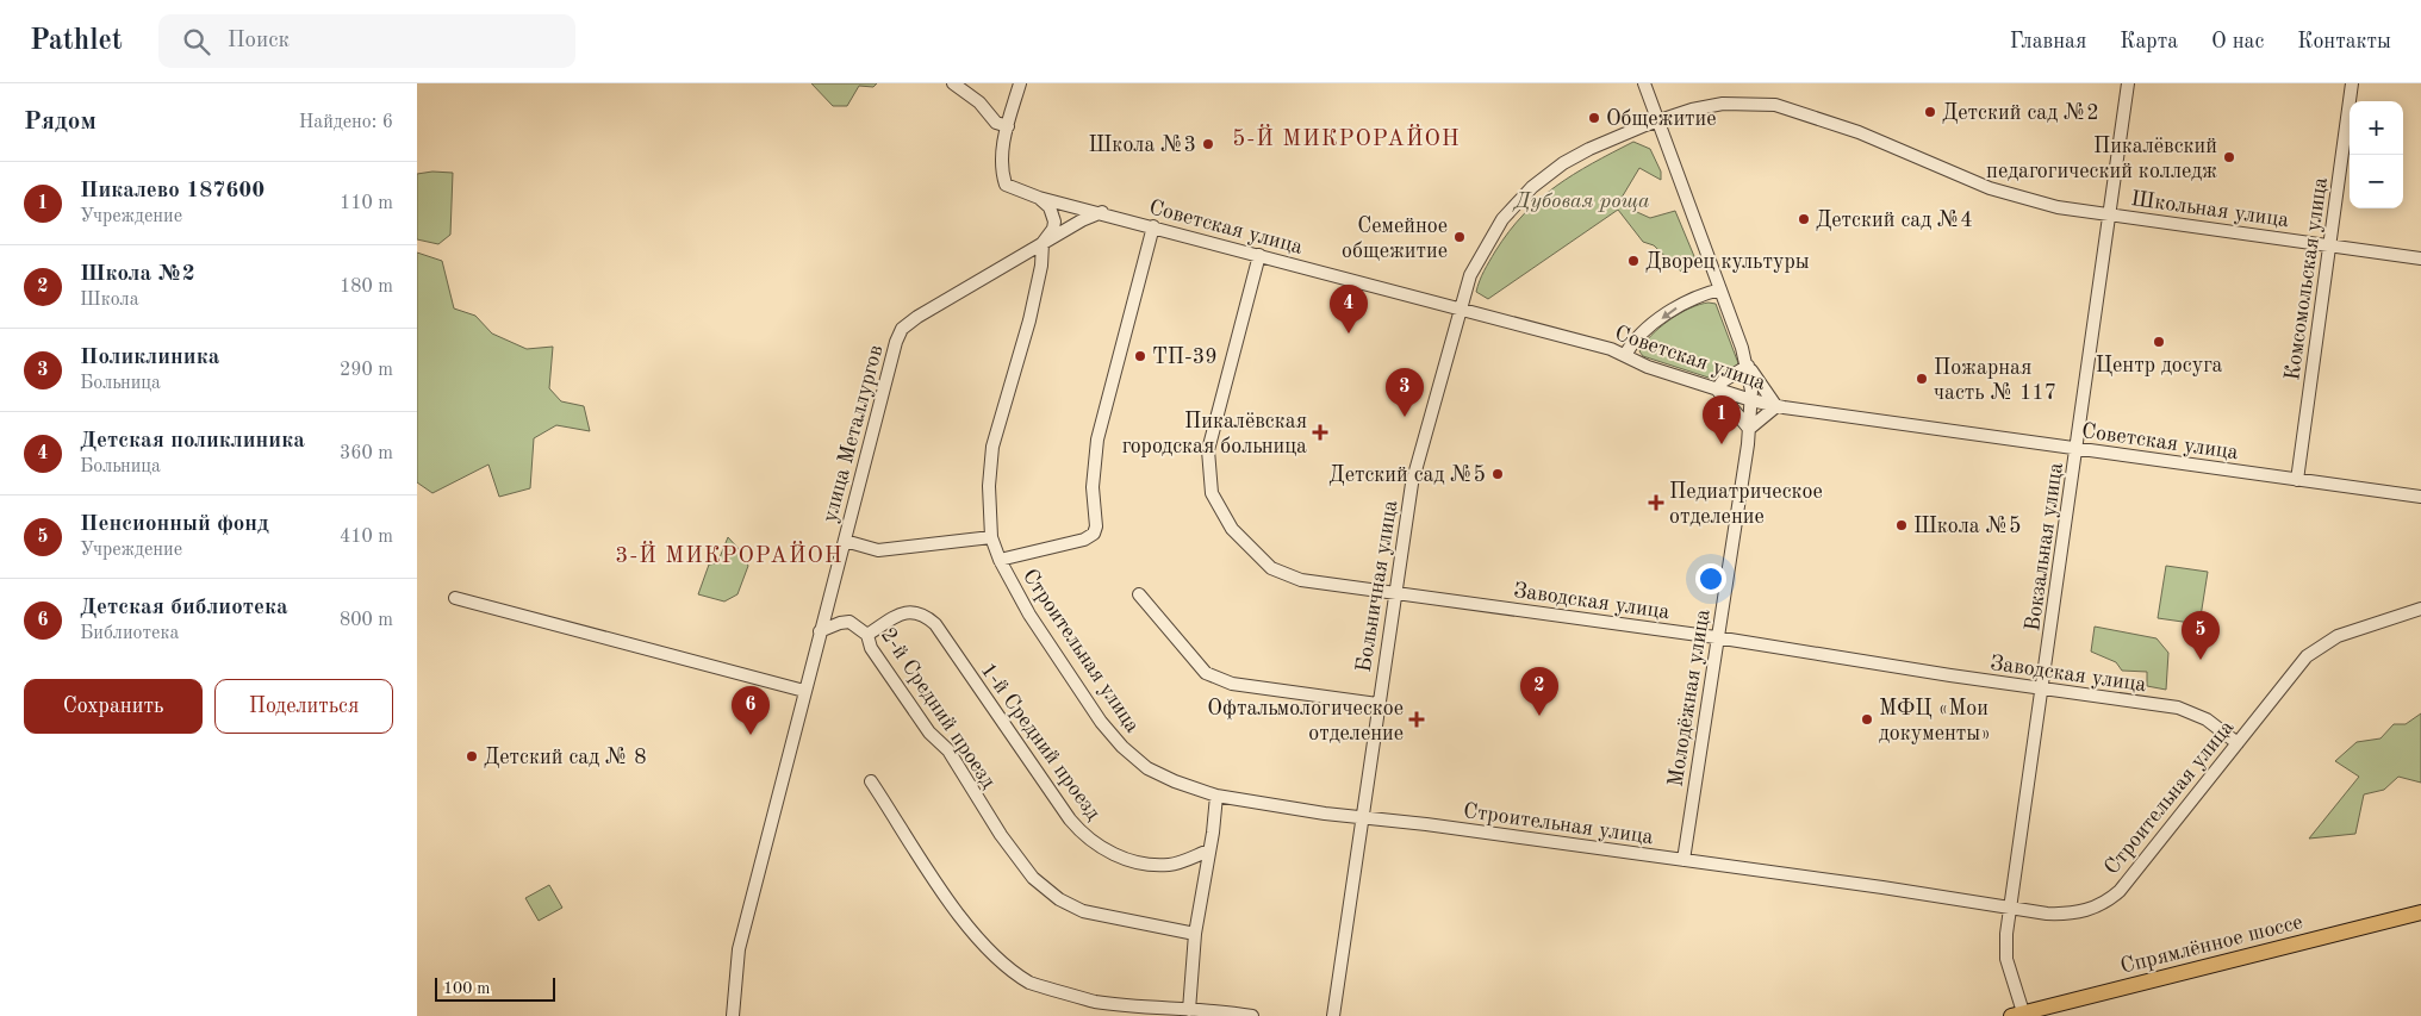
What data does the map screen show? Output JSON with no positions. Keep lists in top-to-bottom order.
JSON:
{
  "streets": {
    "main road": ["Спрямлённое шоссе"],
    "street": [
      "Школьная улица",
      "Советская улица",
      "Комсомольская улица",
      "улица Металлургов",
      "Вокзальная улица",
      "Больничная улица",
      "Заводская улица",
      "Строительная улица",
      "Молодёжная улица",
      "2-й Средний проезд",
      "1-й Средний проезд"
    ]
  },
  "crossings": [
    ["Школьная улица", "Советская улица"],
    ["Школьная улица", "Комсомольская улица"],
    ["Школьная улица", "Вокзальная улица"],
    ["Школьная улица", "Больничная улица"],
    ["Советская улица", "Комсомольская улица"],
    ["Советская улица", "улица Металлургов"],
    ["Советская улица", "Вокзальная улица"],
    ["Советская улица", "Больничная улица"],
    ["Советская улица", "Заводская улица"],
    ["Советская улица", "Строительная улица"],
    ["Советская улица", "Молодёжная улица"],
    ["улица Металлургов", "Строительная улица"],
    ["улица Металлургов", "2-й Средний проезд"],
    ["Вокзальная улица", "Заводская улица"],
    ["Вокзальная улица", "Строительная улица"],
    ["Вокзальная улица", "Спрямлённое шоссе"],
    ["Больничная улица", "Заводская улица"],
    ["Больничная улица", "Строительная улица"],
    ["Заводская улица", "Строительная улица"],
    ["Заводская улица", "Молодёжная улица"],
    ["Строительная улица", "Молодёжная улица"],
    ["2-й Средний проезд", "1-й Средний проезд"]
  ],
  "districts": ["5-Й МИКРОРАЙОН", "3-Й МИКРОРАЙОН"],
  "parks": ["Дубовая роща"],
  "places": {
    "other": [
      "Детский сад №2",
      "Общежитие",
      "Школа №3",
      "Пикалёвский педагогический колледж",
      "Детский сад №4",
      "Семейное общежитие",
      "Дворец культуры",
      "Центр досуга",
      "ТП-39",
      "Пожарная часть № 117",
      "Детский сад №5",
      "Школа №5",
      "МФЦ «Мои документы»",
      "Детский сад № 8"
    ],
    "health": ["Пикалёвская городская больница", "Педиатрическое отделение", "Офтальмологическое отделение"]
  },
  "scale_bar": "100 m",
  "page": {
    "header": "Pathlet",
    "search": "Поиск",
    "nav": [
      "Главная",
      "Карта",
      "О нас",
      "Контакты"
    ],
    "heading": ["Рядом", "Найдено: 6"],
    "map_buttons": ["+", "−"],
    "list": [
      {
        "mark": "1",
        "name": "Пикалево 187600",
        "note": "Учреждение",
        "value": "110 m"
      },
      {
        "mark": "2",
        "name": "Школа №2",
        "note": "Школа",
        "value": "180 m"
      },
      {
        "mark": "3",
        "name": "Поликлиника",
        "note": "Больница",
        "value": "290 m"
      },
      {
        "mark": "4",
        "name": "Детская поликлиника",
        "note": "Больница",
        "value": "360 m"
      },
      {
        "mark": "5",
        "name": "Пенсионный фонд",
        "note": "Учреждение",
        "value": "410 m"
      },
      {
        "mark": "6",
        "name": "Детская библиотека",
        "note": "Библиотека",
        "value": "800 m"
      }
    ],
    "pins": [
      "4",
      "3",
      "1",
      "5",
      "2",
      "6"
    ],
    "buttons": ["Сохранить", "Поделиться"],
    "scale": "100 m"
  }
}
